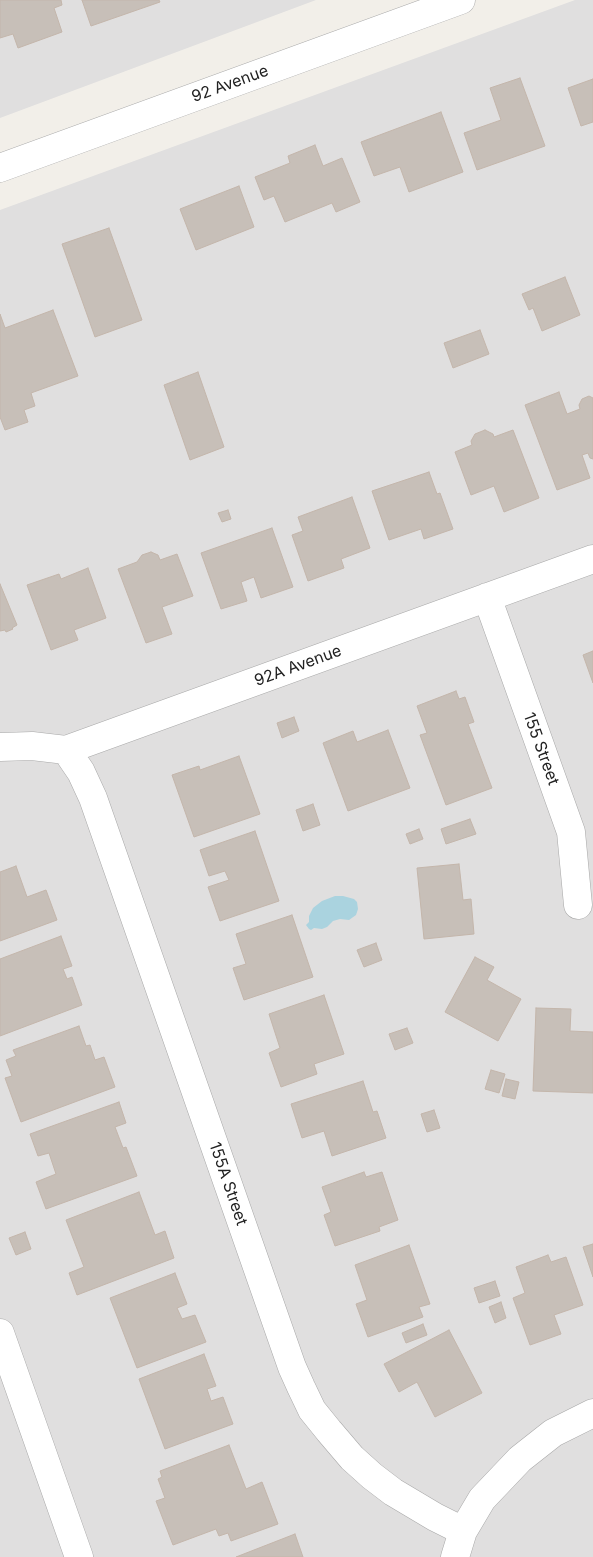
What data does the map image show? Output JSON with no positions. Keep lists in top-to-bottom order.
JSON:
{
  "streets": {
    "street": [
      "92 Avenue",
      "92A Avenue",
      "155 Street",
      "155A Street"
    ]
  },
  "crossings": [
    ["92A Avenue", "155 Street"],
    ["92A Avenue", "155A Street"]
  ]
}
